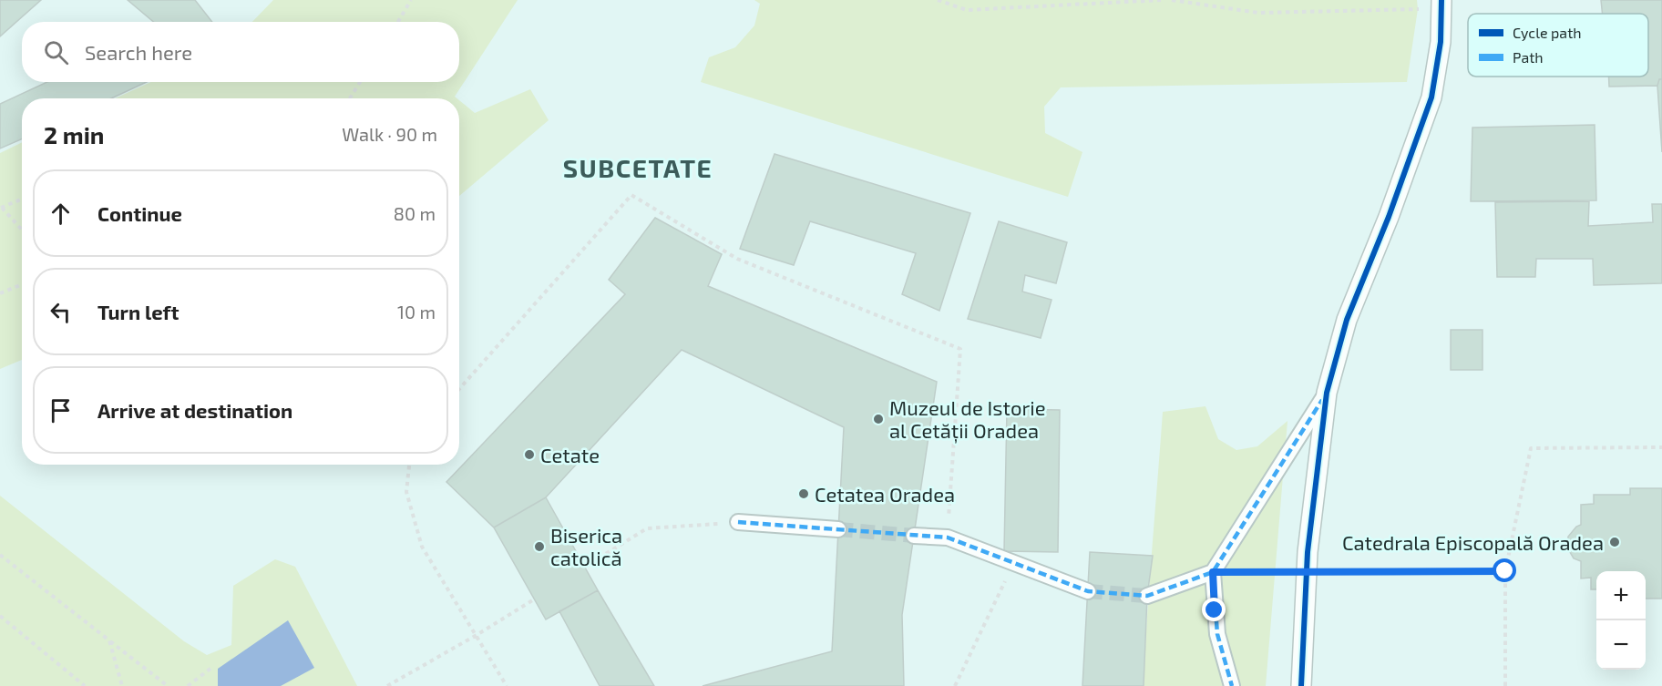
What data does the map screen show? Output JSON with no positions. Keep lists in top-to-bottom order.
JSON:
{
  "districts": ["SUBCETATE"],
  "places": [
    "Muzeul de Istorie al Cetății Oradea",
    "Cetate",
    "Cetatea Oradea",
    "Catedrala Episcopală Oradea",
    "Biserica catolică"
  ],
  "legend": ["Cycle path", "Path"],
  "page": {
    "search": "Search here",
    "heading": ["2 min", "Walk · 90 m"],
    "list": [
      ["Continue", "80 m"],
      ["Turn left", "10 m"],
      "Arrive at destination"
    ],
    "map_buttons": ["+", "−"]
  }
}
